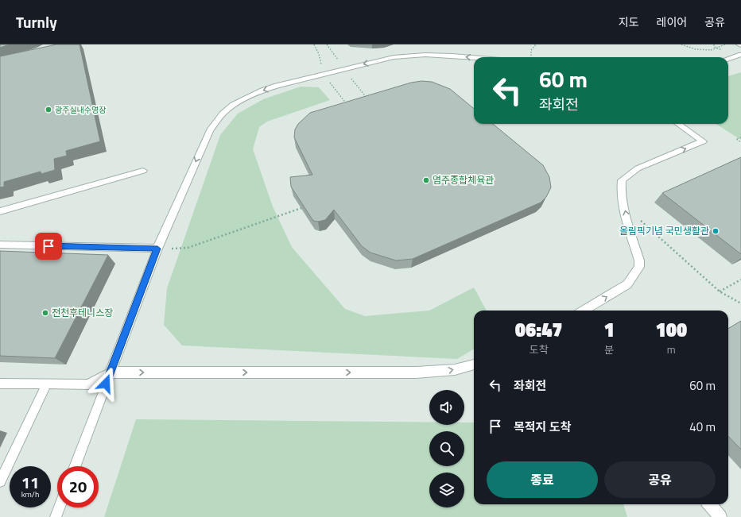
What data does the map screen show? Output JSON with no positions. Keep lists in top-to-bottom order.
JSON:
{
  "places": [
    "광주실내수영장",
    "염주종합체육관",
    "올림픽기념 국민생활관",
    "전천후테니스장"
  ],
  "page": {
    "header": "Turnly",
    "nav": ["지도", "레이어", "공유"],
    "turn": ["60 m", "좌회전"],
    "eta": [
      "06:47",
      "도착",
      "1",
      "분",
      "100",
      "m"
    ],
    "list": [
      {
        "name": "좌회전",
        "value": "60 m"
      },
      {
        "name": "목적지 도착",
        "value": "40 m"
      }
    ],
    "buttons": ["종료", "공유"],
    "speed": "11 km/h",
    "limit": "20"
  }
}
